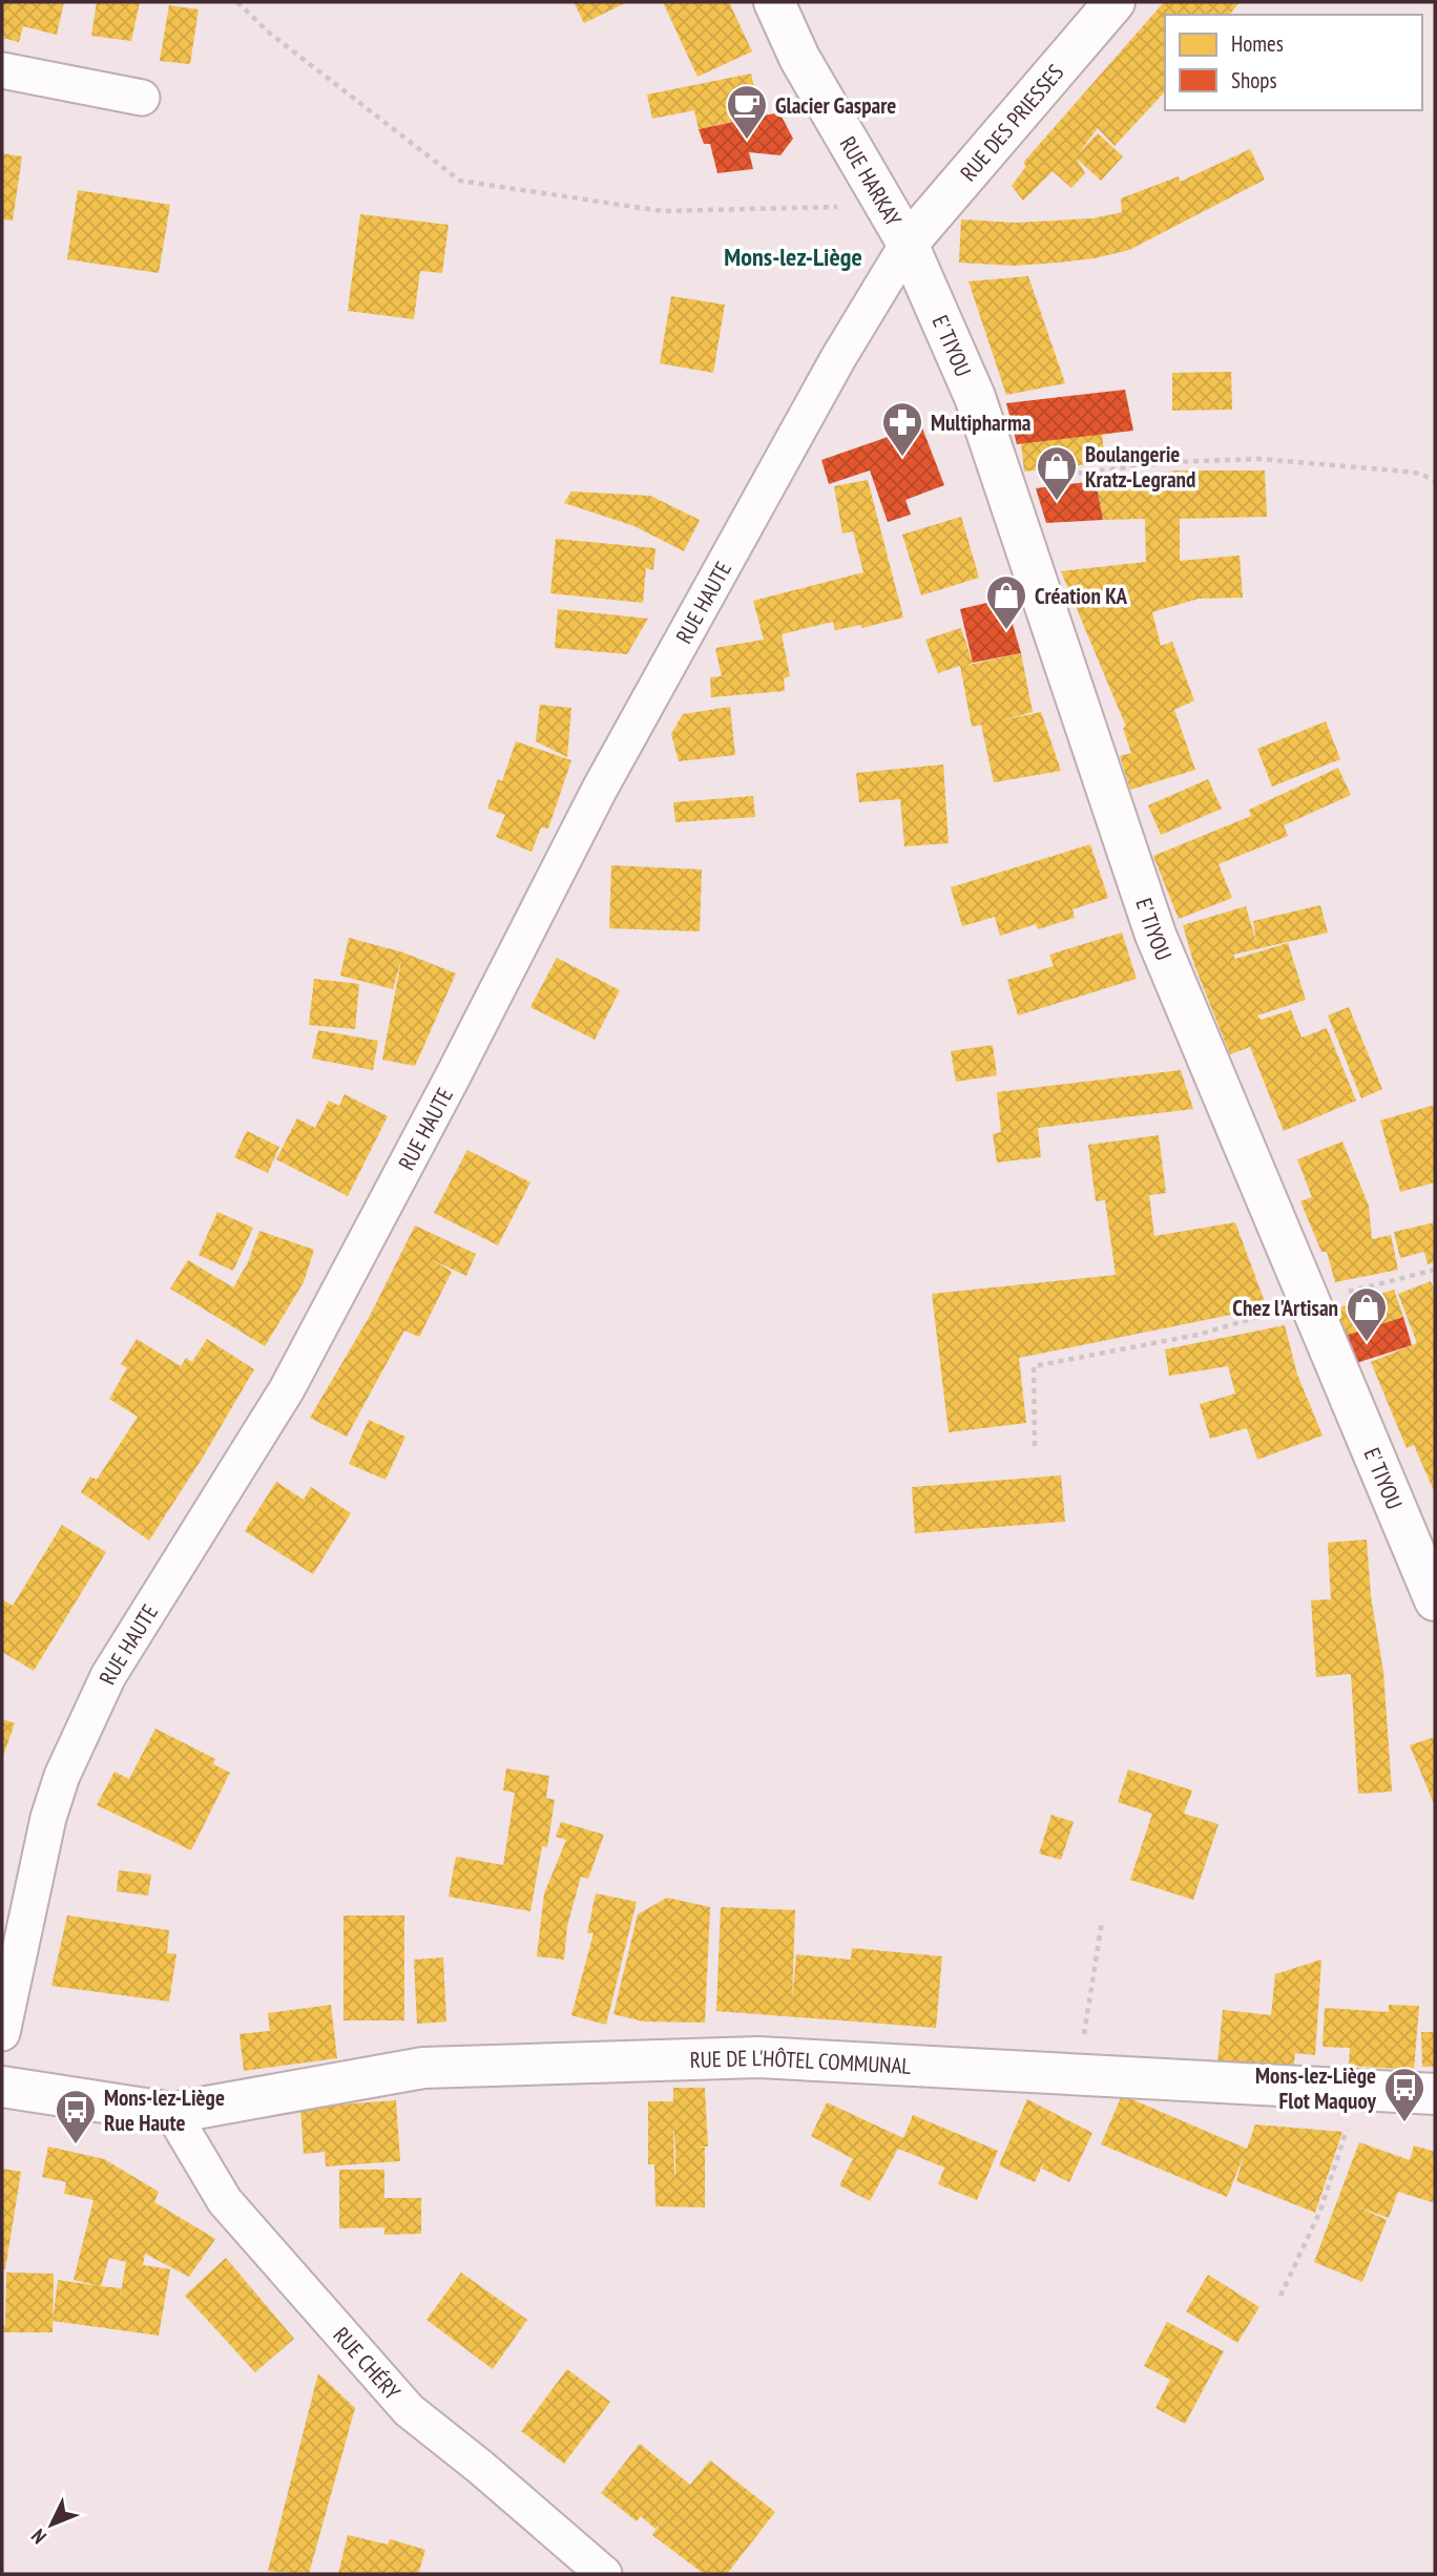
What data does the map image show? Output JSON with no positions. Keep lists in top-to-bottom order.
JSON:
{
  "streets": {
    "street": [
      "RUE DES PRIESSES",
      "RUE HARKAY",
      "E' TIYOU",
      "RUE HAUTE",
      "RUE DE L'HÔTEL COMMUNAL",
      "RUE CHÉRY"
    ]
  },
  "crossings": [
    ["RUE DES PRIESSES", "RUE HARKAY"],
    ["RUE DES PRIESSES", "E' TIYOU"],
    ["RUE DES PRIESSES", "RUE HAUTE"],
    ["RUE HARKAY", "E' TIYOU"],
    ["RUE HARKAY", "RUE HAUTE"],
    ["E' TIYOU", "RUE HAUTE"],
    ["RUE DE L'HÔTEL COMMUNAL", "RUE CHÉRY"]
  ],
  "districts": ["Mons-lez-Liège"],
  "places": {
    "cafe": ["Glacier Gaspare"],
    "pharmacy": ["Multipharma"],
    "shop": ["Boulangerie Kratz-Legrand", "Création KA", "Chez l'Artisan"],
    "bus stop": ["Mons-lez-Liège Flot Maquoy", "Mons-lez-Liège Rue Haute"]
  },
  "legend": ["Homes", "Shops"],
  "north": "bottom left"
}
